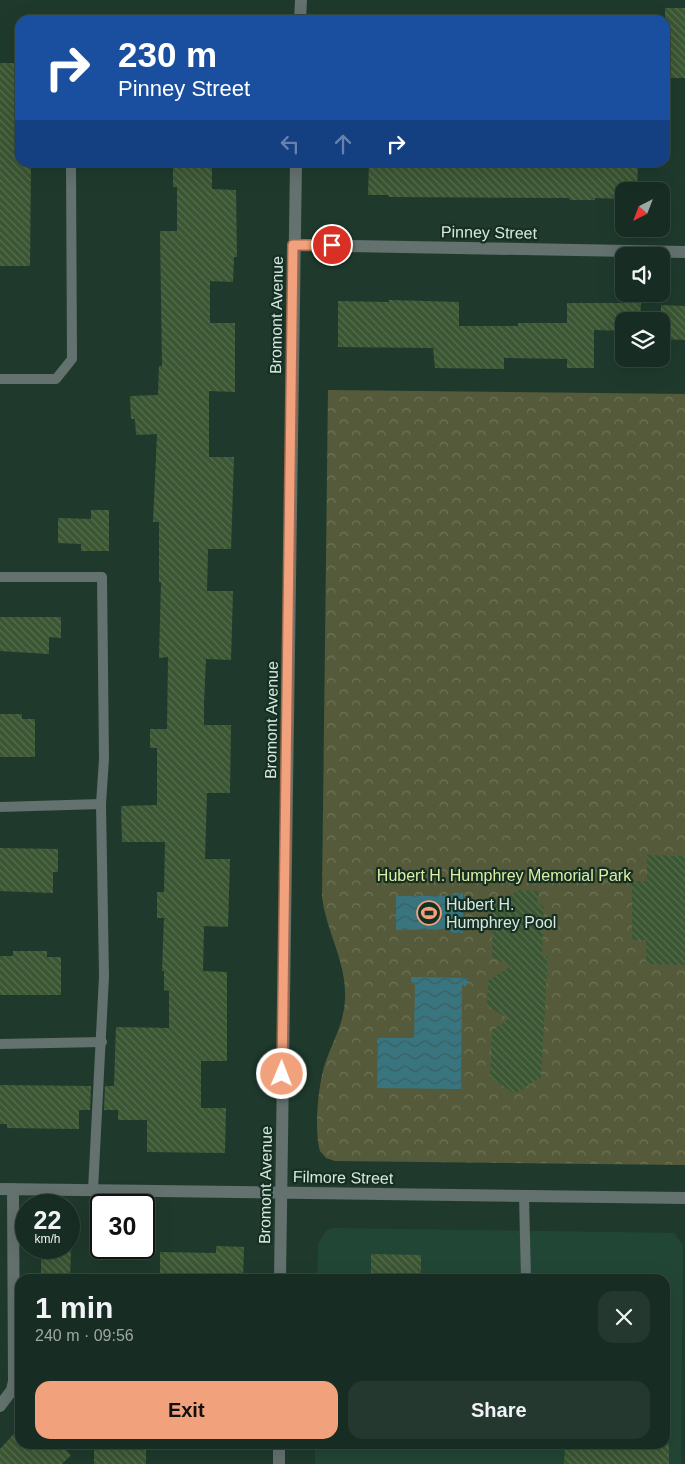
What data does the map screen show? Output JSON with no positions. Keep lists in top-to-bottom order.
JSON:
{
  "streets": {
    "street": ["Pinney Street", "Bromont Avenue", "Filmore Street"]
  },
  "crossings": [
    ["Pinney Street", "Bromont Avenue"],
    ["Bromont Avenue", "Filmore Street"]
  ],
  "parks": ["Hubert H. Humphrey Memorial Park"],
  "places": {
    "sports": ["Hubert H. Humphrey Pool"]
  },
  "north": "bottom left",
  "page": {
    "turn": ["230 m", "Pinney Street"],
    "speed": "22 km/h",
    "limit": "30",
    "heading": ["1 min", "240 m · 09:56"],
    "buttons": ["Exit", "Share"]
  }
}
